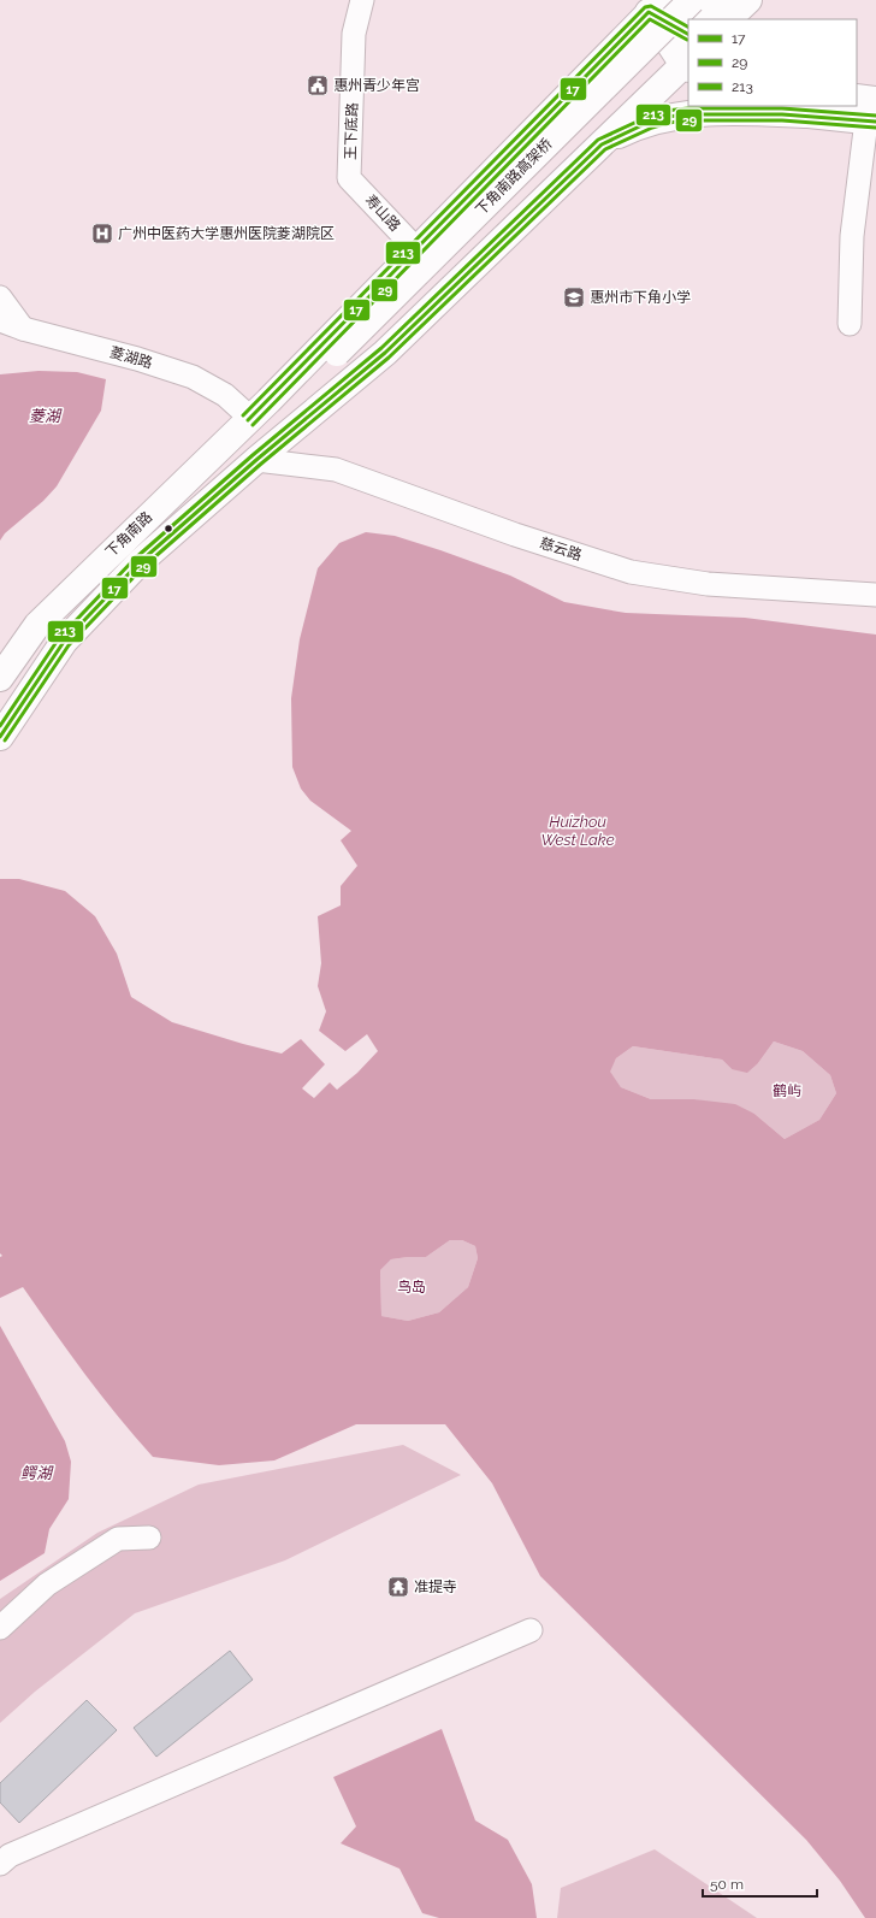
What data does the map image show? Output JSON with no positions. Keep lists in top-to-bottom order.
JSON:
{
  "streets": {
    "main road": ["下角南路高架桥", "下角南路"],
    "street": [
      "王下底路",
      "寿山路",
      "菱湖路",
      "慈云路"
    ]
  },
  "crossings": [
    ["王下底路", "寿山路"],
    ["下角南路高架桥", "下角南路"],
    ["寿山路", "下角南路"],
    ["菱湖路", "下角南路"],
    ["下角南路", "慈云路"]
  ],
  "water": ["菱湖", "Huizhou West Lake", "鳄湖"],
  "parks": ["鹤屿", "鸟岛"],
  "places": {
    "public building": ["惠州青少年宫"],
    "hospital": ["广州中医药大学惠州医院菱湖院区"],
    "school or university": ["惠州市下角小学"],
    "temple": ["准提寺"]
  },
  "lines": ["transit line 213", "transit line 17", "transit line 29"],
  "legend": ["17", "29", "213"],
  "scale_bar": "50 m"
}
